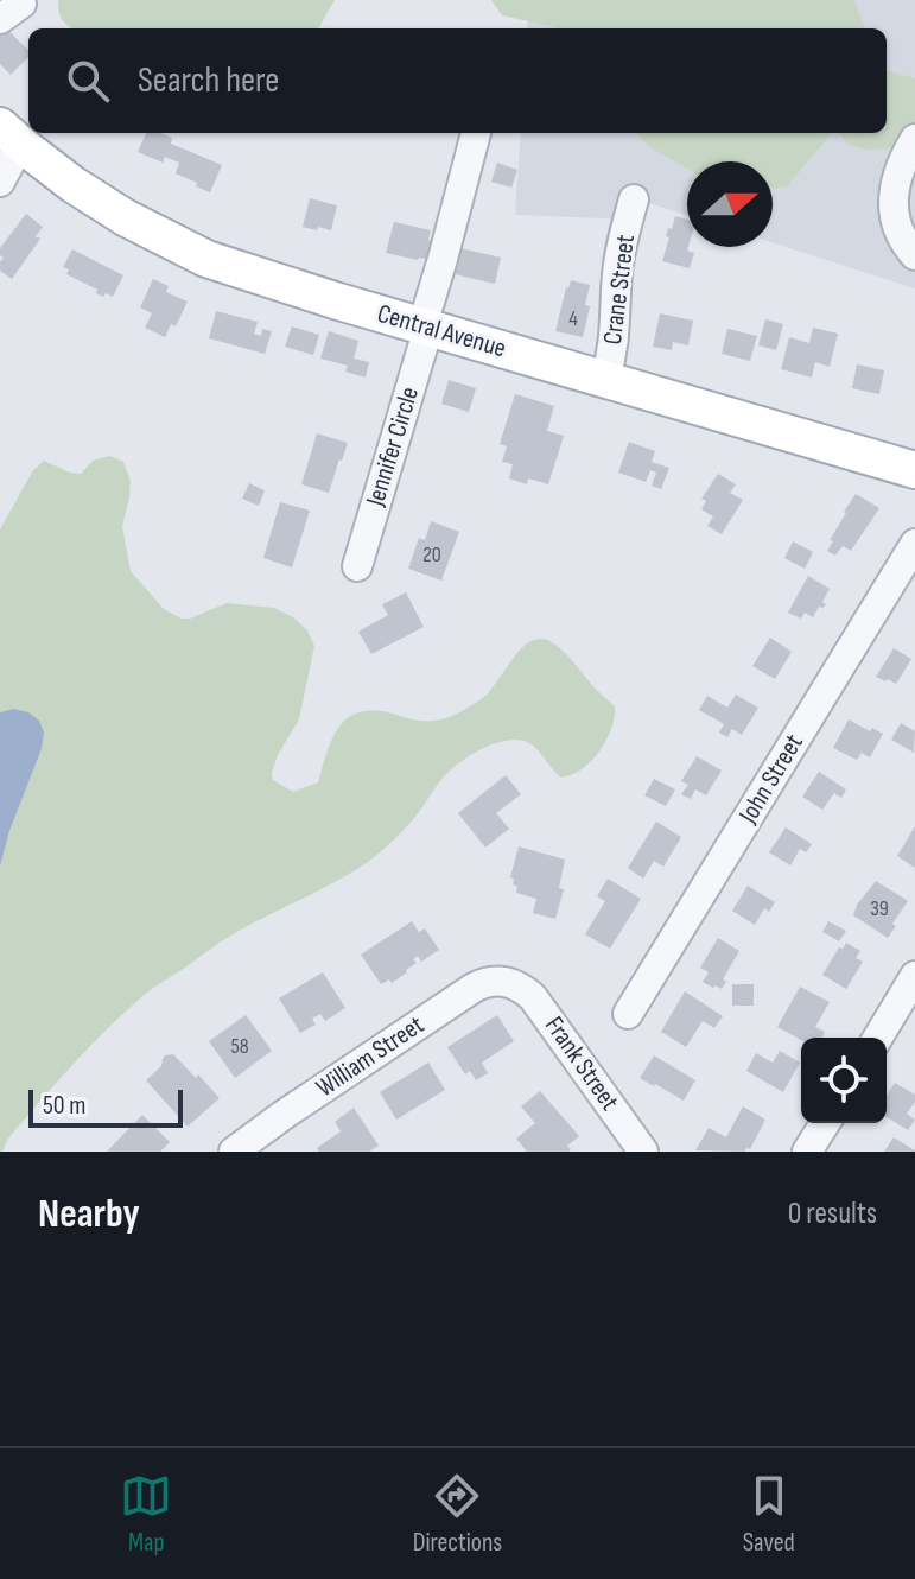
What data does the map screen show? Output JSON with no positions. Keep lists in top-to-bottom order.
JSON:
{
  "streets": {
    "main road": ["Central Avenue"],
    "street": [
      "Crane Street",
      "Jennifer Circle",
      "John Street",
      "William Street",
      "Frank Street"
    ]
  },
  "crossings": [
    ["Crane Street", "Central Avenue"],
    ["Central Avenue", "Jennifer Circle"],
    ["William Street", "Frank Street"]
  ],
  "house_numbers": [
    "4",
    "20",
    "39",
    "58"
  ],
  "scale_bar": "50 m",
  "north": "right",
  "page": {
    "search": "Search here",
    "scale": "50 m",
    "heading": ["Nearby", "0 results"],
    "nav": ["Map", "Directions", "Saved"]
  }
}
